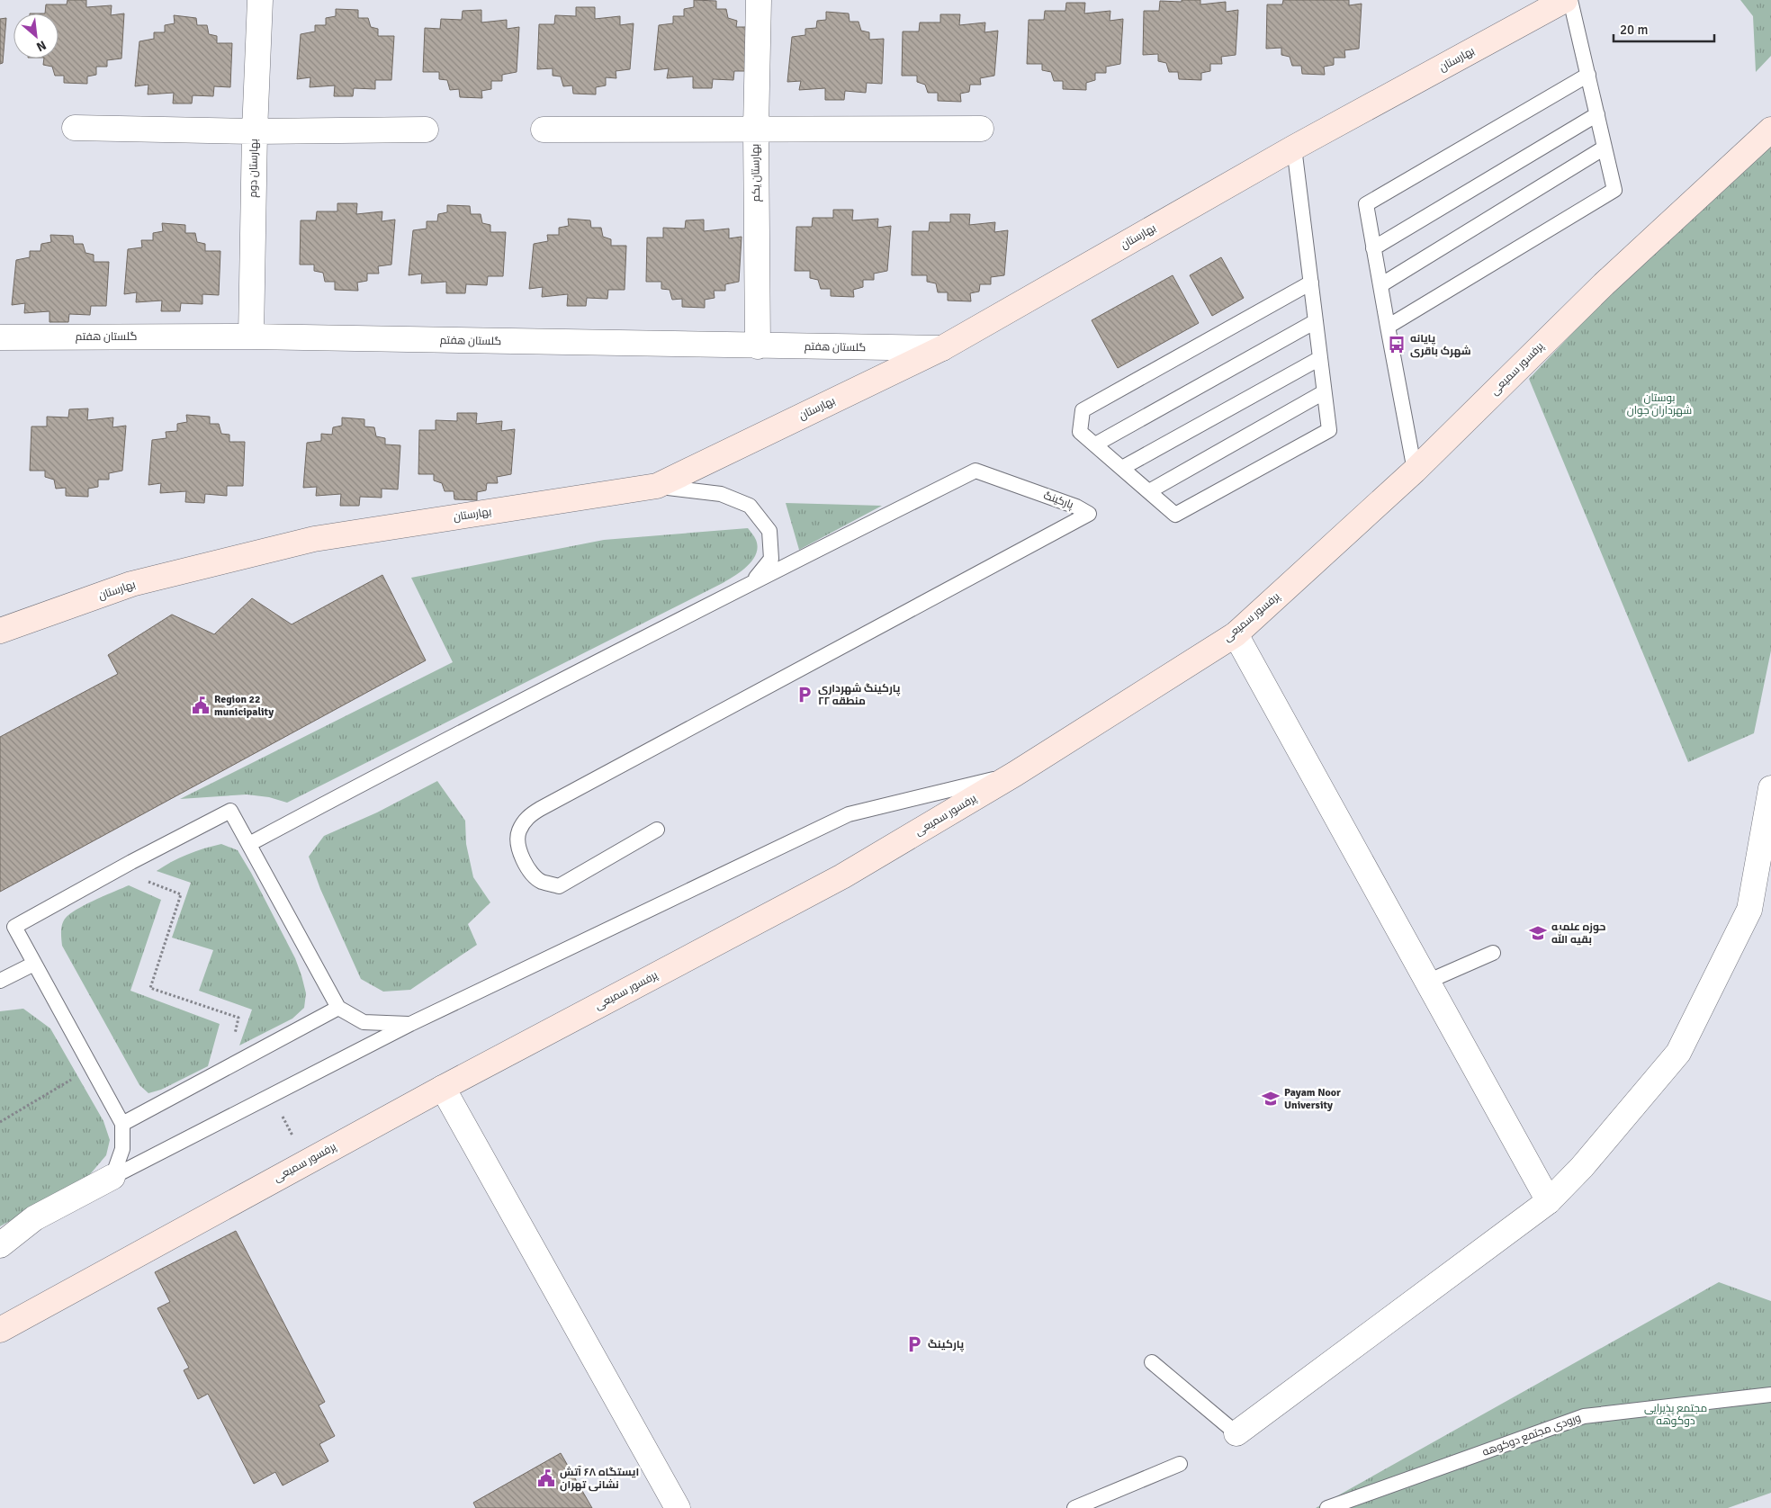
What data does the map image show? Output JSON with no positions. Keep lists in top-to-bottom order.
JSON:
{
  "streets": {
    "main road": ["بهارستان", "پرفسور سمیعی"],
    "street": ["بهارستان دوم", "بهارستان یکم", "گلستان هفتم"],
    "lane": ["پارکینگ", "ورودی مجتمع دوکوهه"]
  },
  "crossings": [
    ["بهارستان", "گلستان هفتم"],
    ["بهارستان دوم", "گلستان هفتم"],
    ["بهارستان یکم", "گلستان هفتم"]
  ],
  "parks": ["بوستان شهرداران جوان", "مجتمع پذیرایی دوکوهه"],
  "places": {
    "bus stop": ["پایانه شهرک باقری"],
    "parking": ["پارکینگ شهرداری منطقه ۲۲", "پارکینگ"],
    "public building": ["Region 22 municipality", "ایستگاه ۶۸ آتش نشانی تهران"],
    "school or university": ["حوزه علمیه بقیه الله", "Payam Noor University"]
  },
  "scale_bar": "20 m",
  "north": "bottom right"
}
